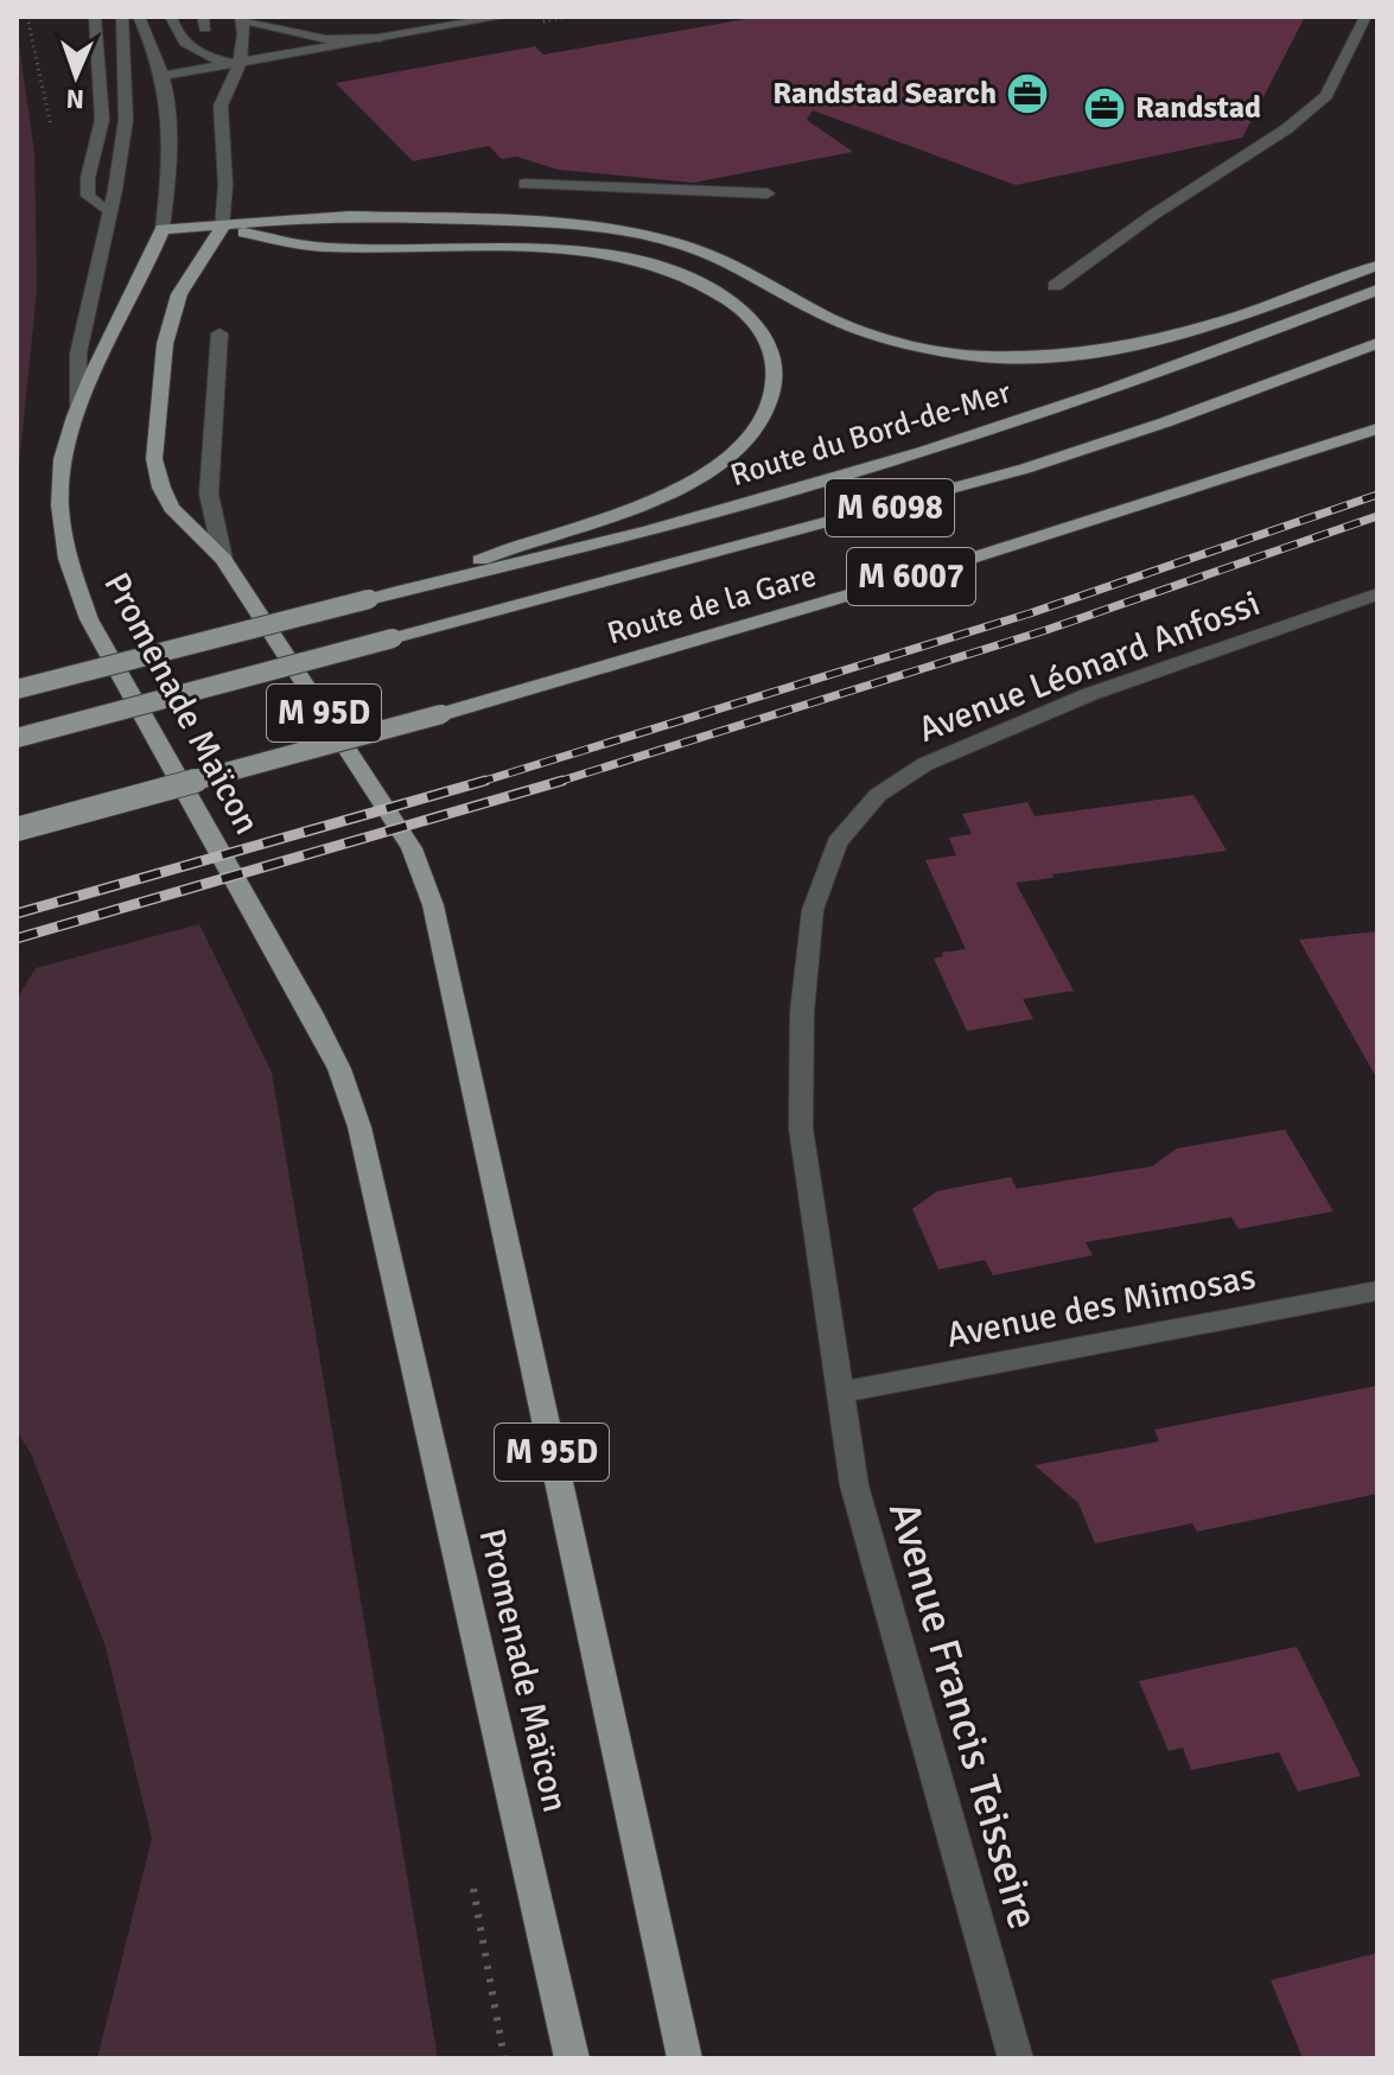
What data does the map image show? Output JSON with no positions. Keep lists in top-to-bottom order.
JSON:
{
  "streets": {
    "main road": [
      "Route du Bord-de-Mer",
      "M 6098",
      "M 6007",
      "Route de la Gare",
      "Promenade Maïcon",
      "M 95D"
    ],
    "street": ["Avenue Léonard Anfossi", "Avenue des Mimosas", "Avenue Francis Teisseire"]
  },
  "crossings": [
    ["Avenue Léonard Anfossi", "Avenue des Mimosas"],
    ["Avenue Léonard Anfossi", "Avenue Francis Teisseire"],
    ["Avenue des Mimosas", "Avenue Francis Teisseire"]
  ],
  "places": {
    "office": ["Randstad Search", "Randstad"]
  },
  "north": "bottom"
}
